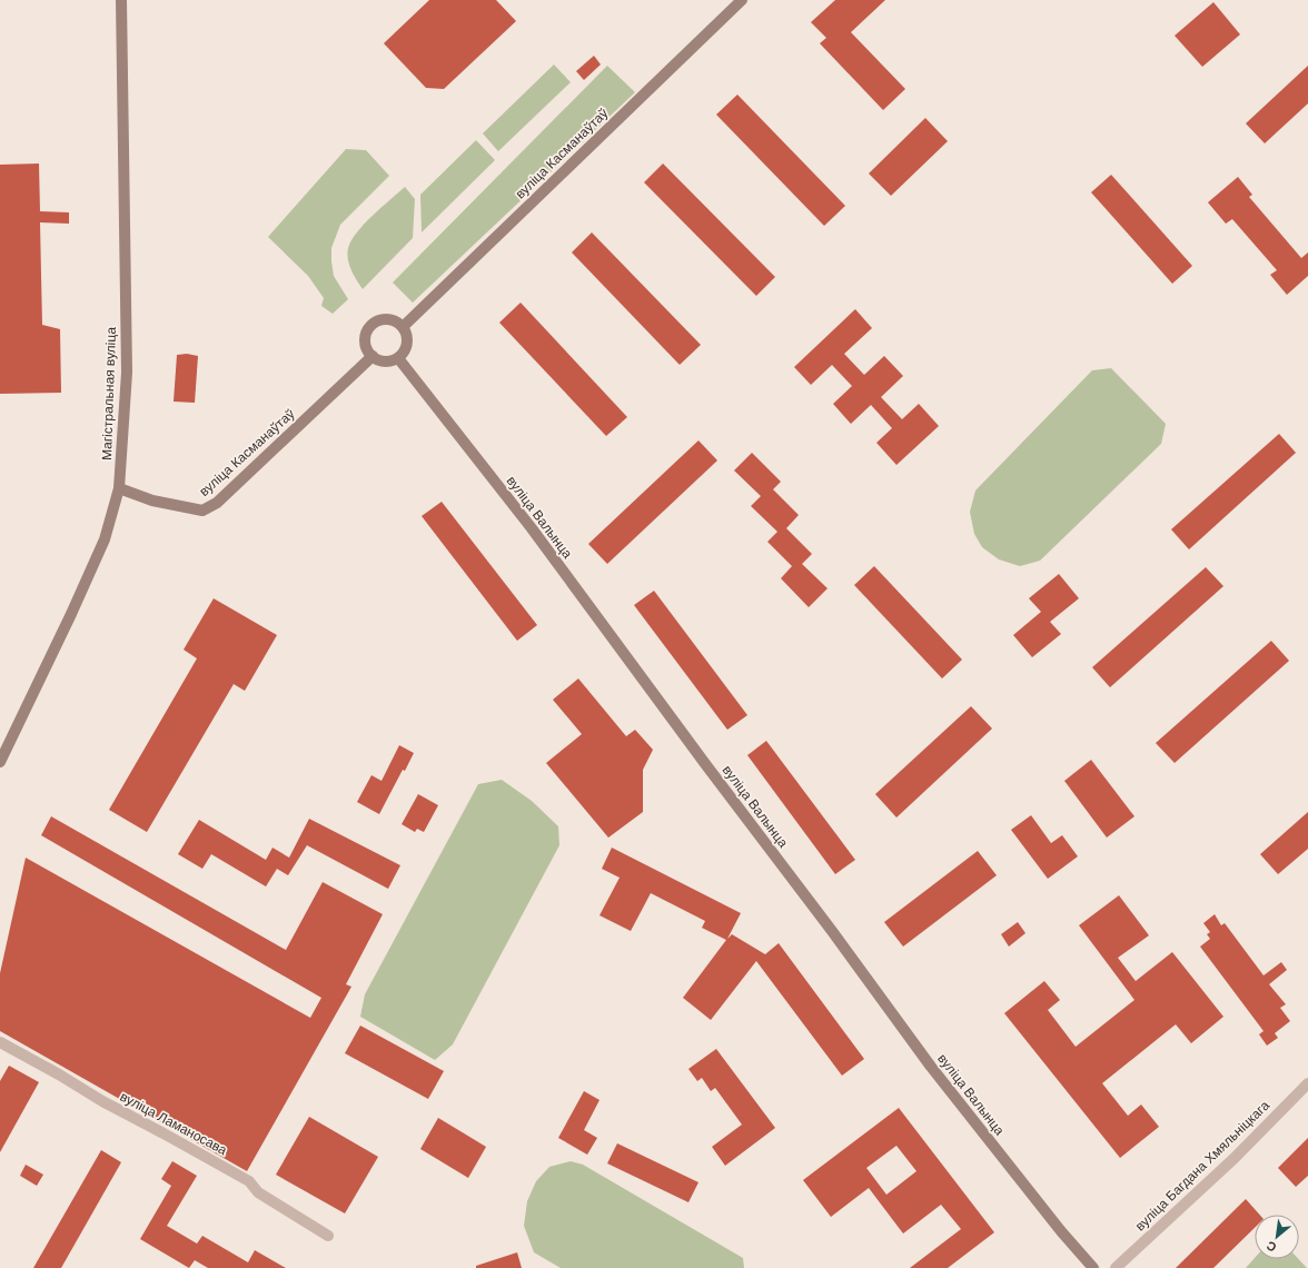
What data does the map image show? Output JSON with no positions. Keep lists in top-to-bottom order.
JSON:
{
  "streets": {
    "street": [
      "вуліца Касманаўтаў",
      "Магістральная вуліца",
      "вуліца Валынца",
      "вуліца Ламаносава",
      "вуліца Багдана Хмяльніцкага"
    ]
  },
  "crossings": [
    ["вуліца Касманаўтаў", "Магістральная вуліца"],
    ["вуліца Касманаўтаў", "вуліца Валынца"]
  ],
  "north": "bottom left"
}
